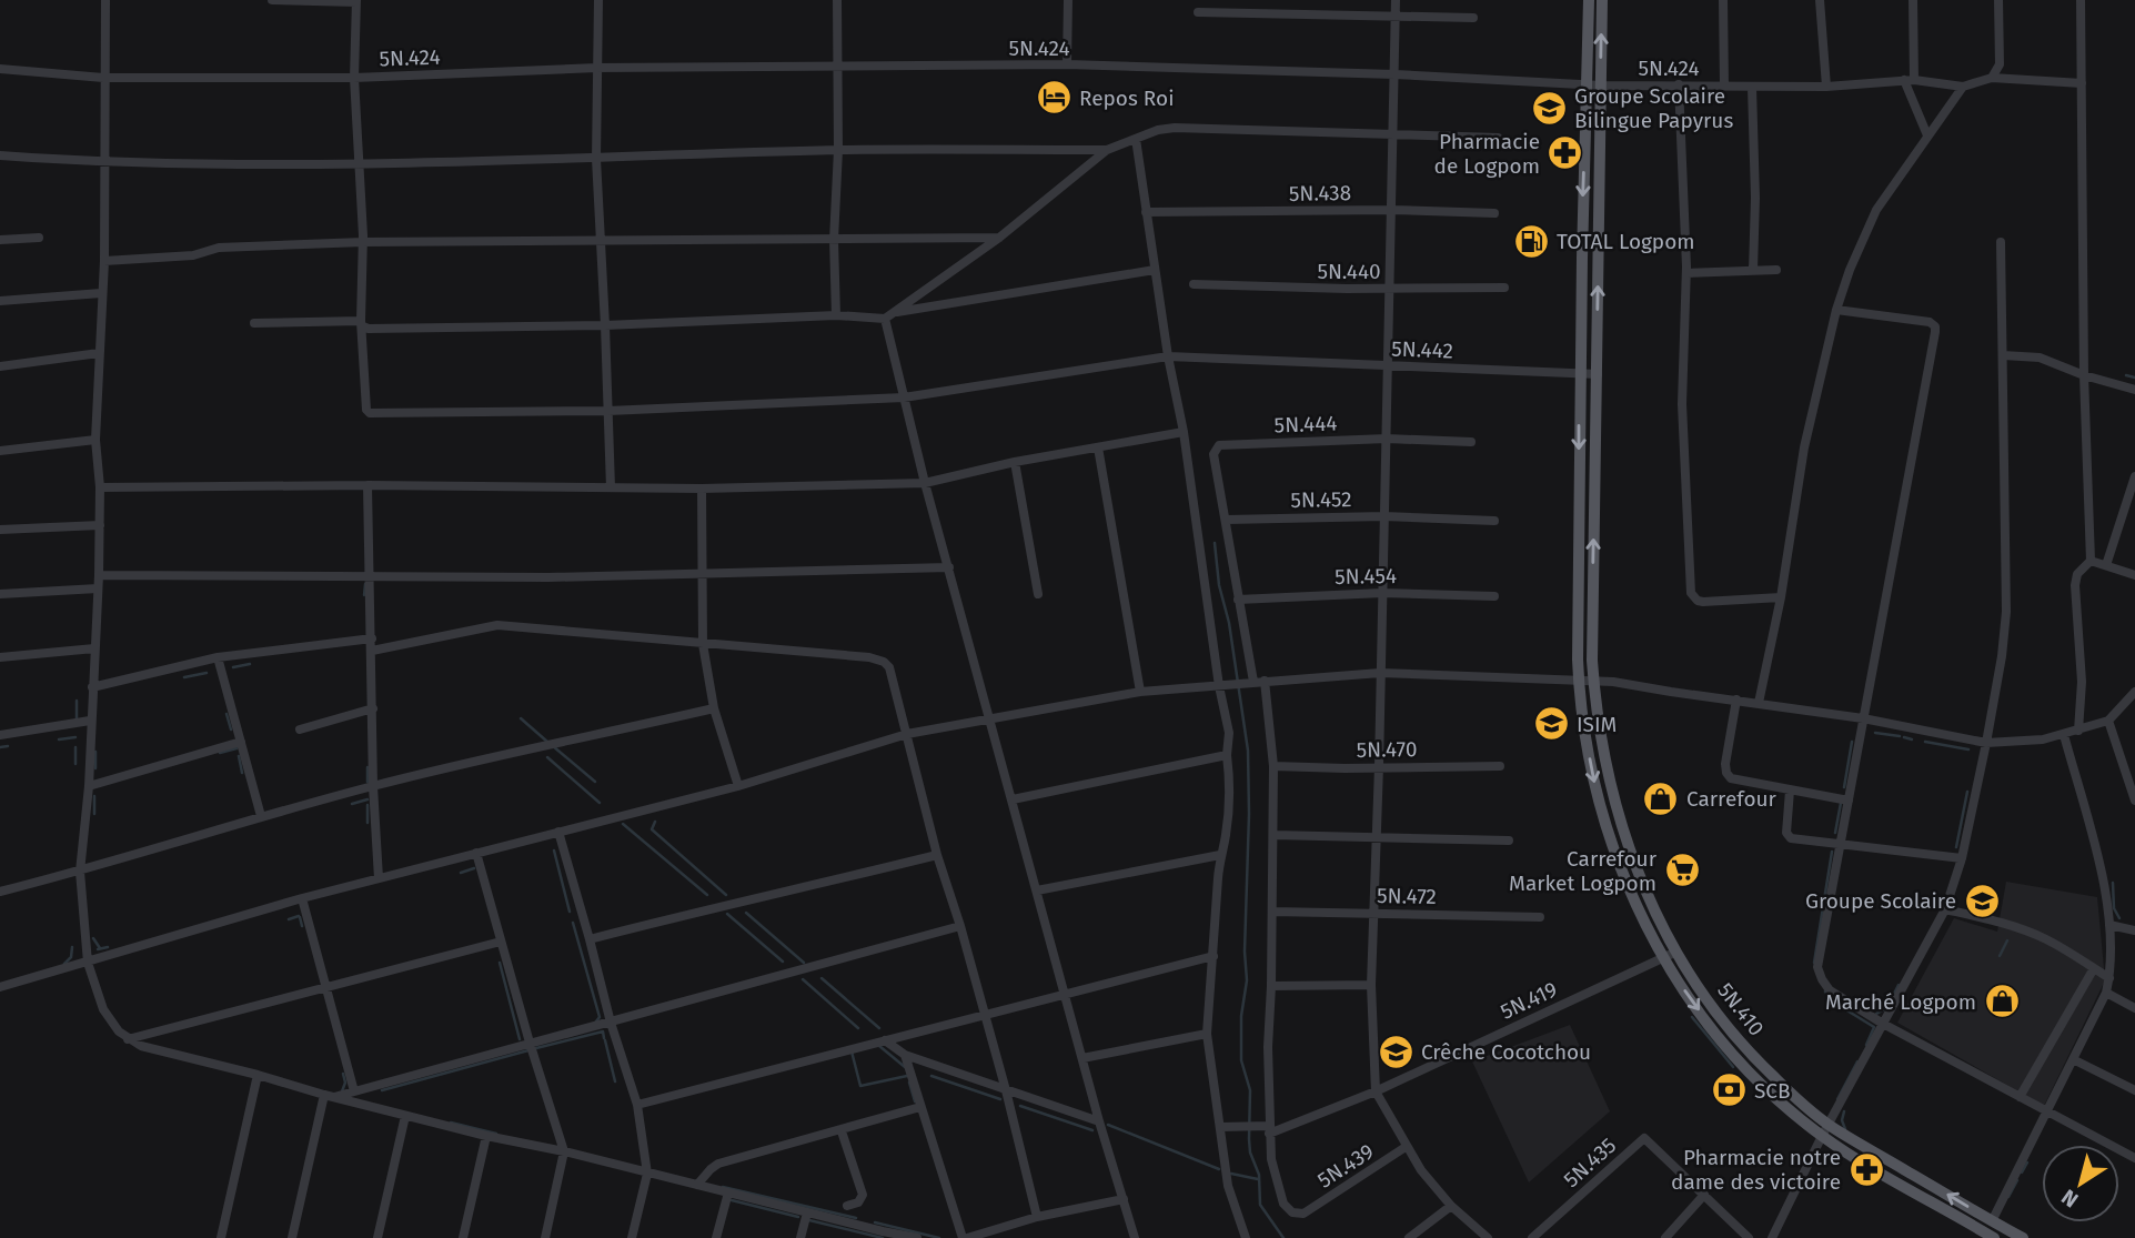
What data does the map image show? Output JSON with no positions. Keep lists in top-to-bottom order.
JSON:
{
  "streets": {
    "main road": ["5N.410"],
    "street": [
      "5N.424",
      "5N.438",
      "5N.440",
      "5N.442",
      "5N.444",
      "5N.452",
      "5N.454",
      "5N.470",
      "5N.472",
      "5N.419",
      "5N.435",
      "5N.439"
    ]
  },
  "crossings": [
    ["5N.424", "5N.410"],
    ["5N.442", "5N.410"],
    ["5N.444", "5N.452"],
    ["5N.419", "5N.410"],
    ["5N.419", "5N.439"]
  ],
  "places": {
    "hotel": ["Repos Roi"],
    "school or university": [
      "Groupe Scolaire Bilingue Papyrus",
      "ISIM",
      "Groupe Scolaire",
      "Crêche Cocotchou"
    ],
    "pharmacy": ["Pharmacie de Logpom", "Pharmacie notre dame des victoire"],
    "fuel station": ["TOTAL Logpom"],
    "shop": ["Carrefour", "Marché Logpom"],
    "supermarket": ["Carrefour Market Logpom"],
    "bank": ["SCB"]
  },
  "north": "bottom left"
}
